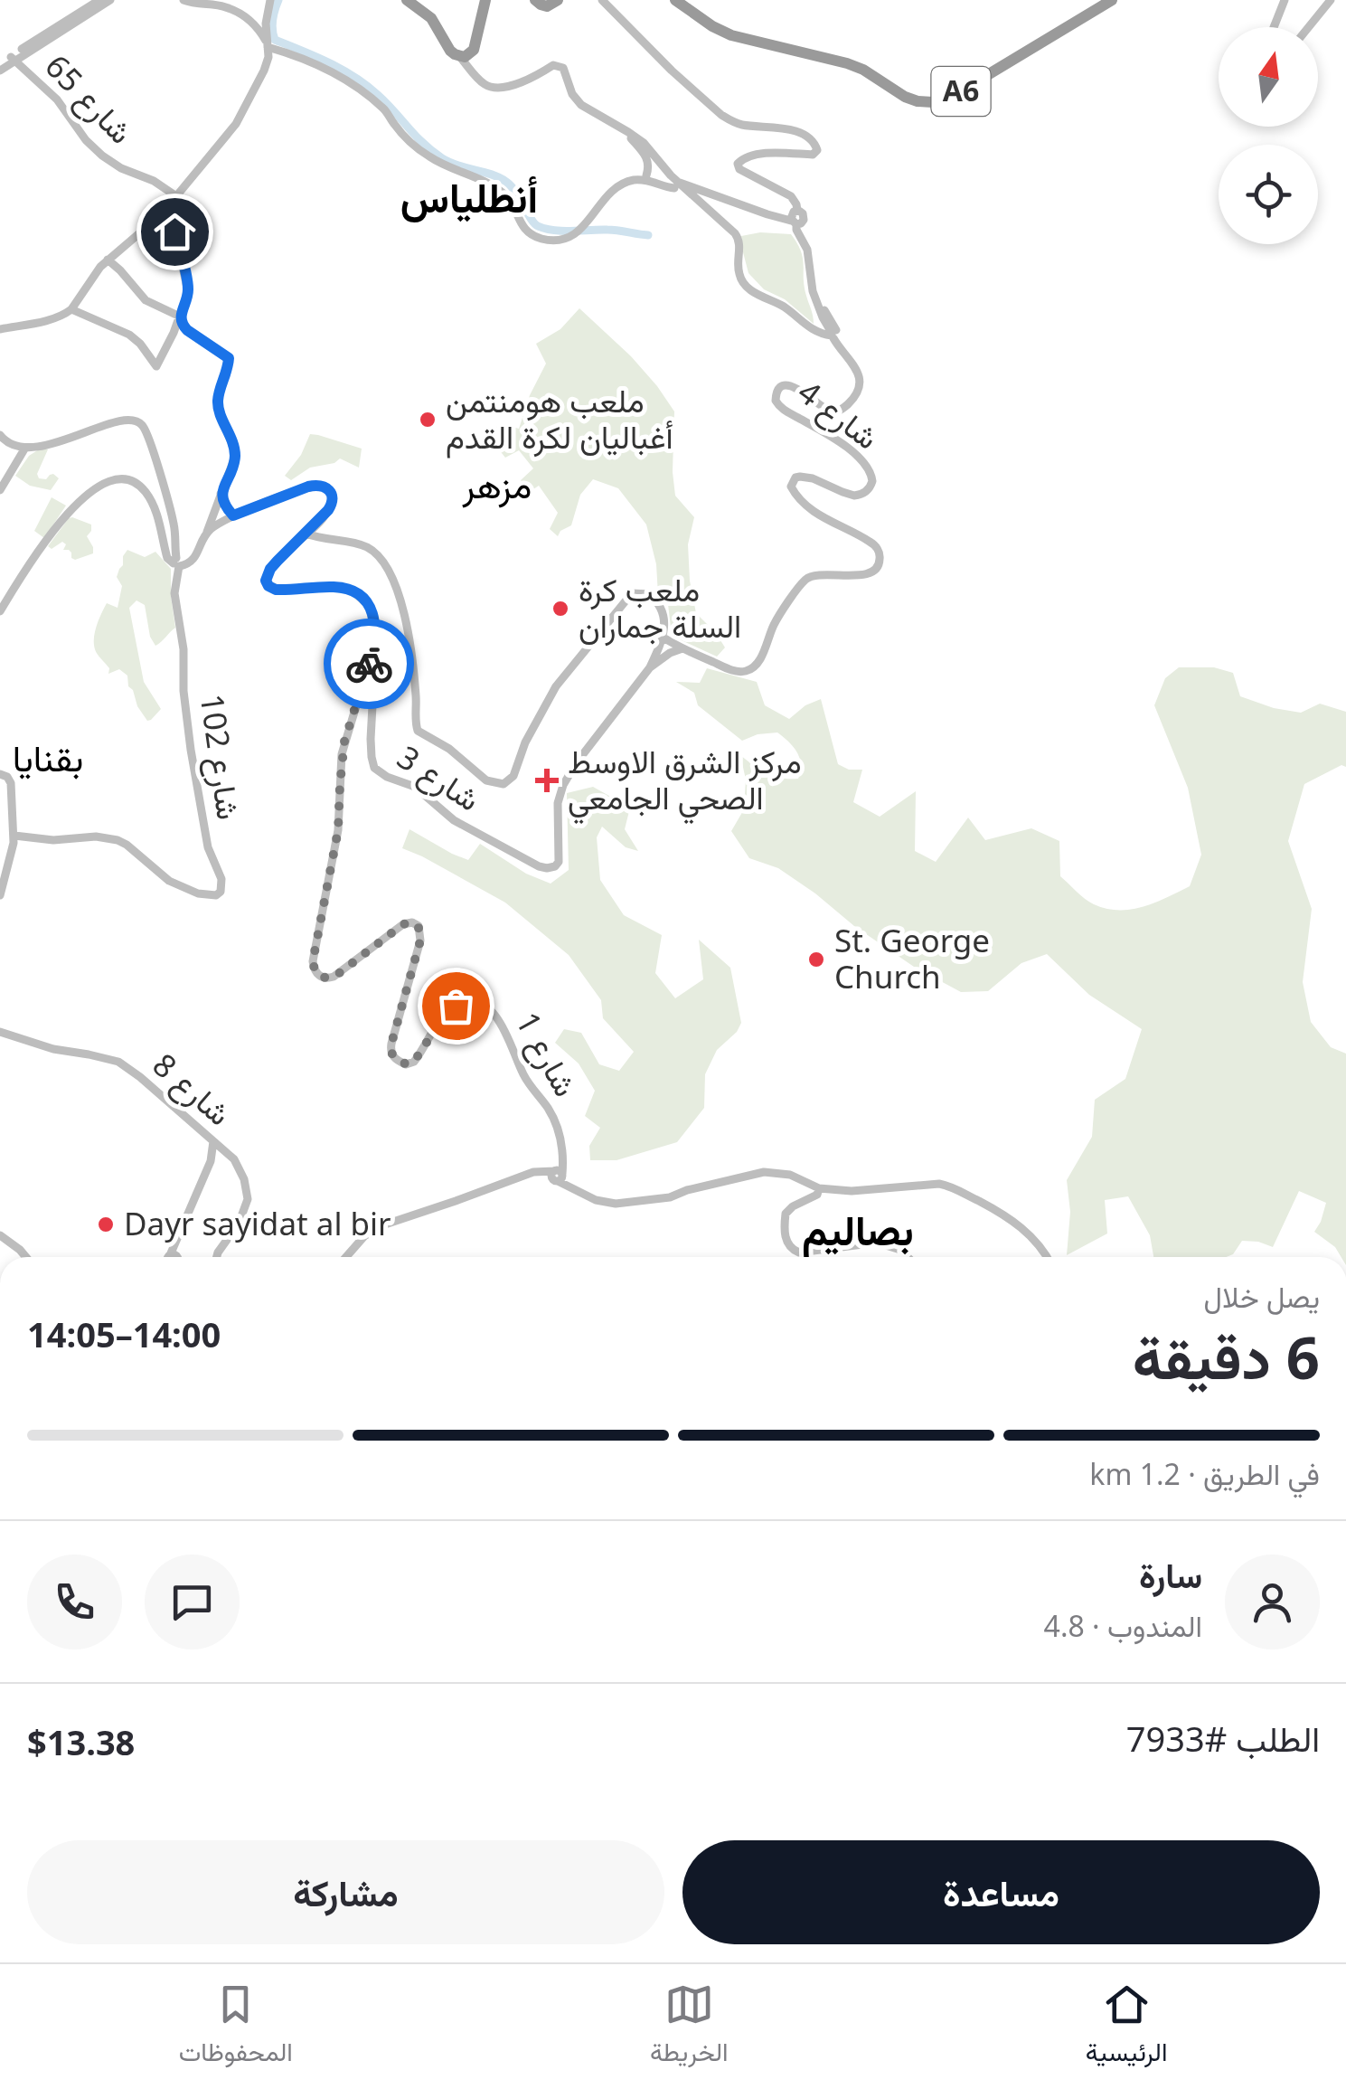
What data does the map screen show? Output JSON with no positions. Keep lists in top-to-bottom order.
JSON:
{
  "streets": {
    "highway": ["A6"],
    "street": [
      "شارع 65",
      "شارع 4",
      "شارع 102",
      "شارع 3",
      "شارع 1",
      "شارع 8"
    ]
  },
  "crossings": [
    ["شارع 3", "شارع 1"]
  ],
  "districts": [
    "أنطلياس",
    "مزهر",
    "بقنايا",
    "بصاليم"
  ],
  "places": {
    "other": [
      "ملعب هومنتمن أغباليان لكرة القدم",
      "ملعب كرة السلة جماران",
      "St. George Church",
      "Dayr sayidat al bir"
    ],
    "health": ["مركز الشرق الاوسط الصحي الجامعي"]
  },
  "north": "top",
  "page": {
    "heading": ["6 دقيقة", "يصل خلال", "14:00–14:05"],
    "panel": [
      "سارة",
      "المندوب · 4.8",
      "الطلب #7933",
      "$13.38"
    ],
    "bar": "في الطريق · 1.2 km",
    "buttons": ["مساعدة", "مشاركة"],
    "tabs": ["الرئيسية", "الخريطة", "المحفوظات"]
  }
}
